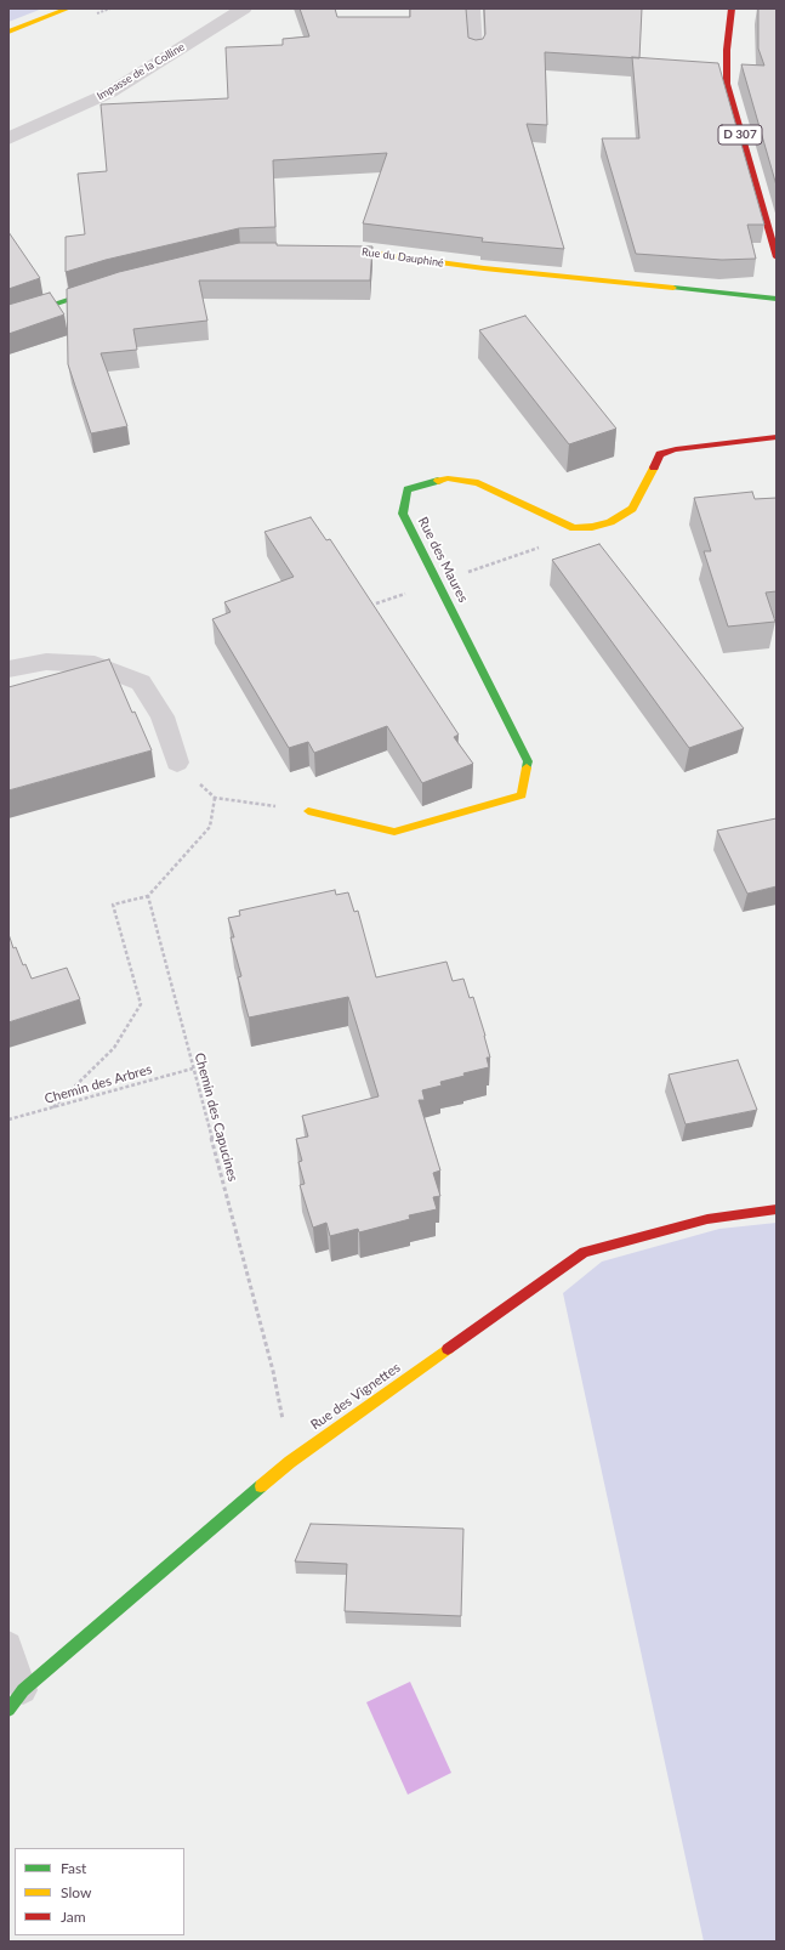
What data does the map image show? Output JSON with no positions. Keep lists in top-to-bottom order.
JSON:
{
  "streets": {
    "street": [
      "Impasse de la Colline",
      "D 307",
      "Rue du Dauphiné",
      "Rue des Maures",
      "Rue des Vignettes"
    ],
    "path": ["Chemin des Arbres", "Chemin des Capucines"]
  },
  "crossings": [
    ["Chemin des Arbres", "Chemin des Capucines"],
    ["Chemin des Capucines", "Rue des Vignettes"]
  ],
  "legend": ["Fast", "Slow", "Jam"]
}
